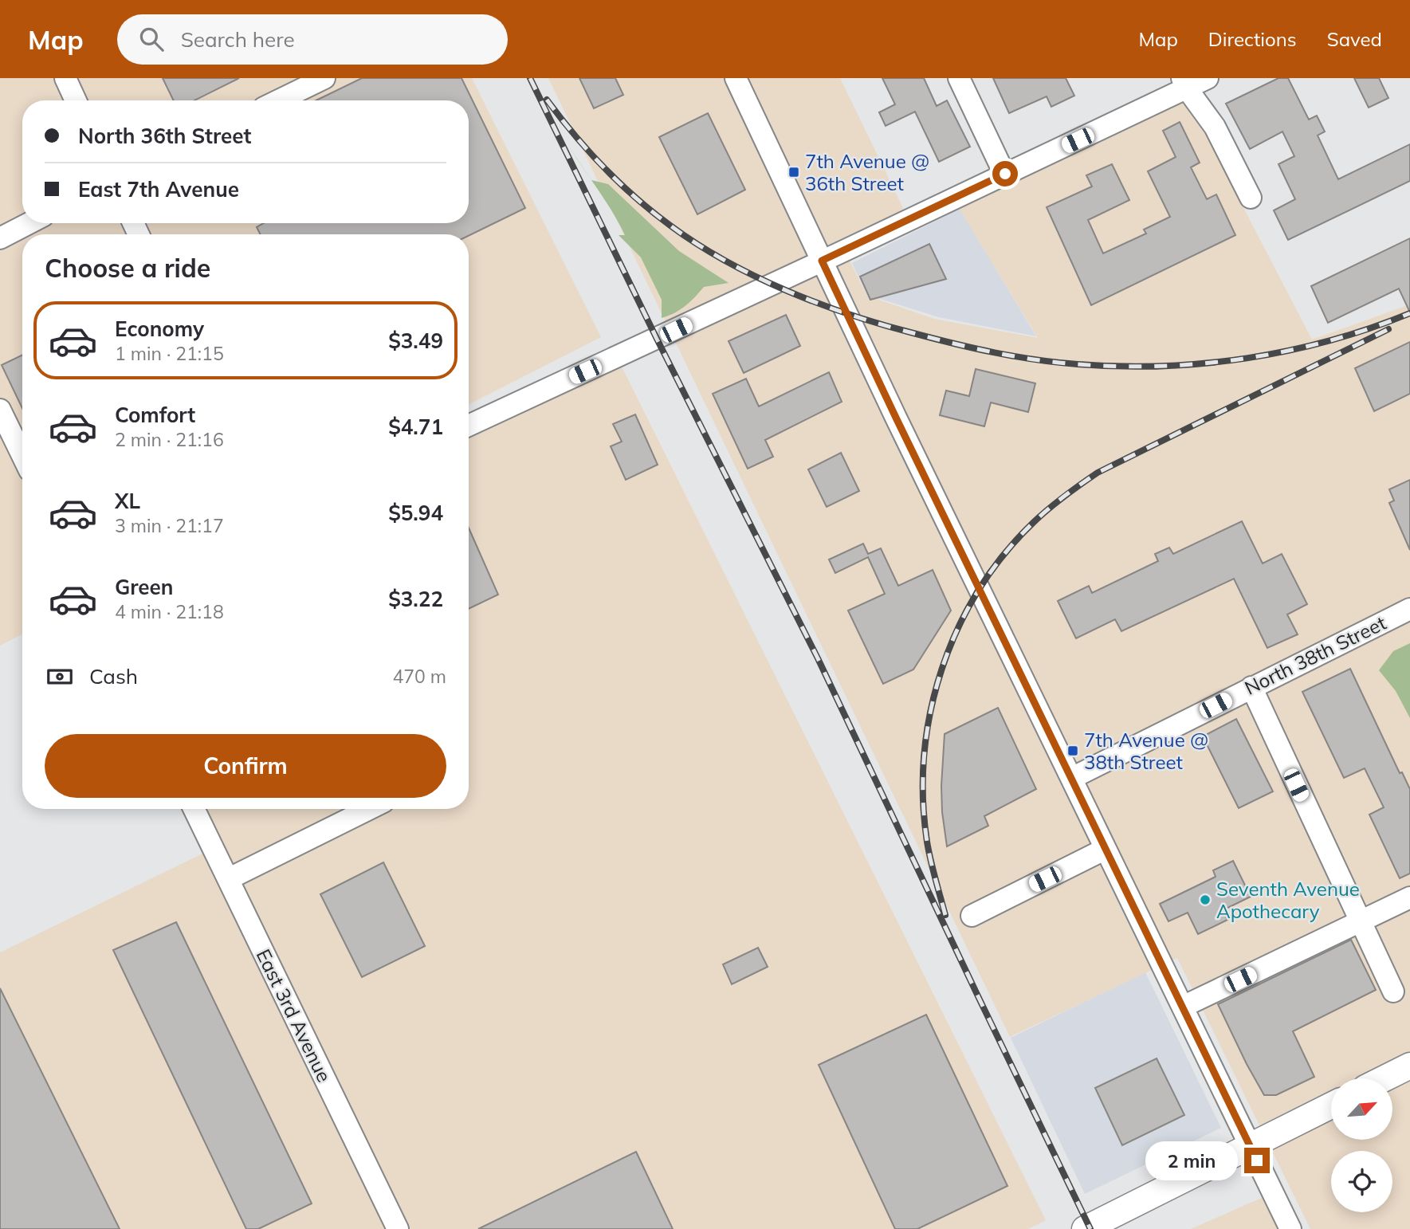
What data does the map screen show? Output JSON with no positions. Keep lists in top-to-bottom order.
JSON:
{
  "streets": {
    "street": ["North 38th Street", "East 3rd Avenue"]
  },
  "places": {
    "transit": ["7th Avenue @ 36th Street", "7th Avenue @ 38th Street"],
    "other": ["Seventh Avenue Apothecary"]
  },
  "north": "top right",
  "page": {
    "header": "Map",
    "search": "Search here",
    "nav": ["Map", "Directions", "Saved"],
    "banner": ["North 36th Street", "East 7th Avenue"],
    "heading": "Choose a ride",
    "list": [
      {
        "name": "Economy",
        "note": "1 min · 21:15",
        "value": "$3.49"
      },
      {
        "name": "Comfort",
        "note": "2 min · 21:16",
        "value": "$4.71"
      },
      {
        "name": "XL",
        "note": "3 min · 21:17",
        "value": "$5.94"
      },
      {
        "name": "Green",
        "note": "4 min · 21:18",
        "value": "$3.22"
      }
    ],
    "pay": ["Cash", "470 m"],
    "buttons": "Confirm",
    "bubble": "2 min"
  }
}
